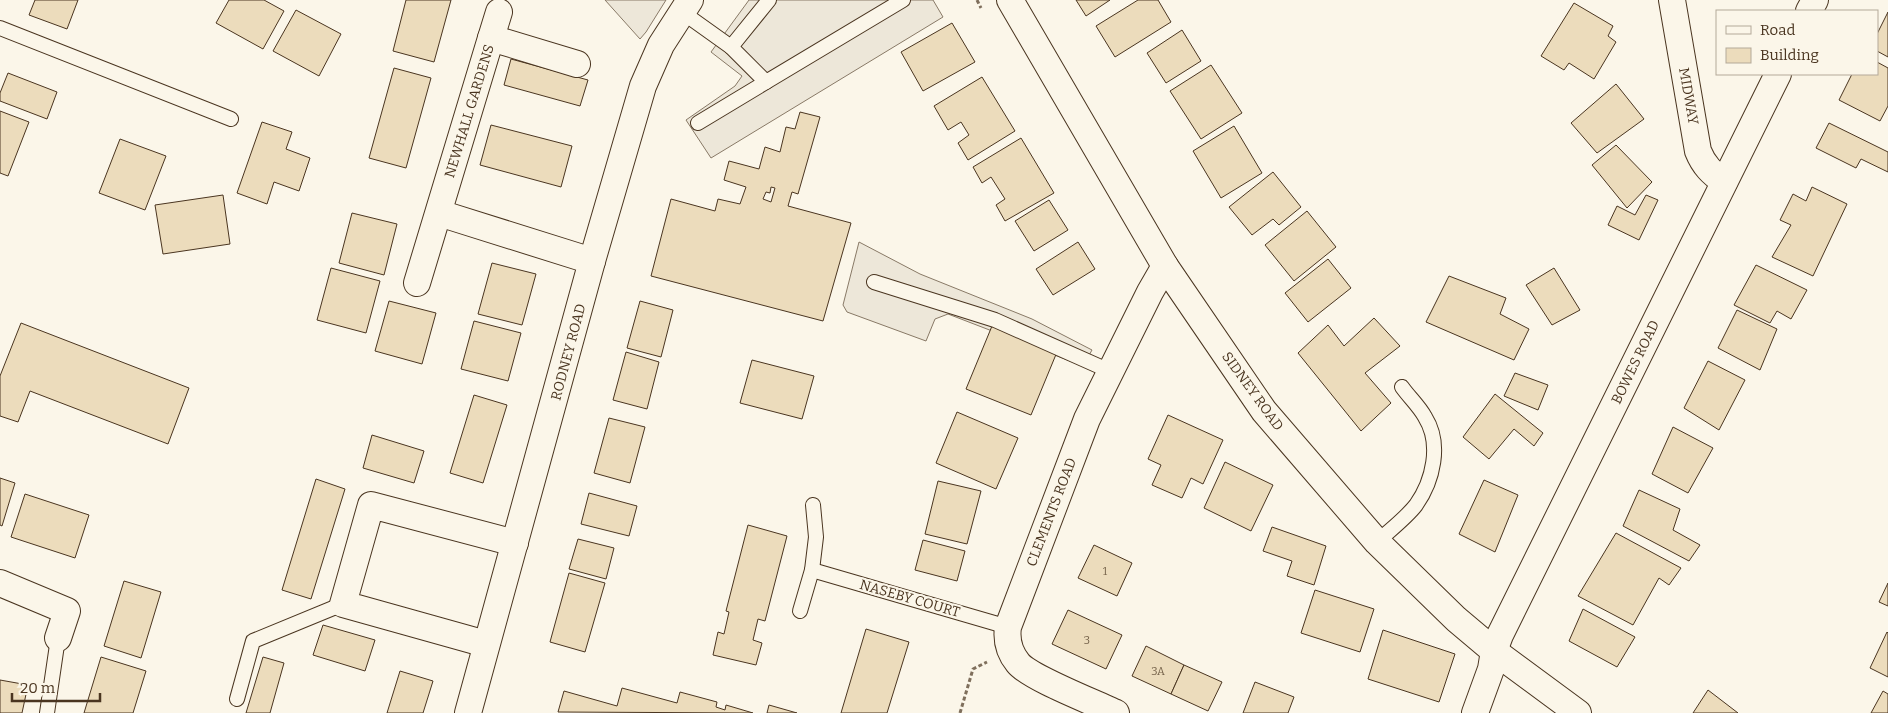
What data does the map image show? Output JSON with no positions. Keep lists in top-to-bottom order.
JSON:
{
  "streets": {
    "street": [
      "MIDWAY",
      "NEWHALL GARDENS",
      "RODNEY ROAD",
      "BOWES ROAD",
      "SIDNEY ROAD",
      "CLEMENTS ROAD"
    ],
    "lane": ["NASEBY COURT"]
  },
  "crossings": [
    ["MIDWAY", "BOWES ROAD"],
    ["BOWES ROAD", "SIDNEY ROAD"],
    ["SIDNEY ROAD", "CLEMENTS ROAD"],
    ["CLEMENTS ROAD", "NASEBY COURT"]
  ],
  "house_numbers": ["1", "3", "3A"],
  "legend": ["Road", "Building"],
  "scale_bar": "20 m"
}
